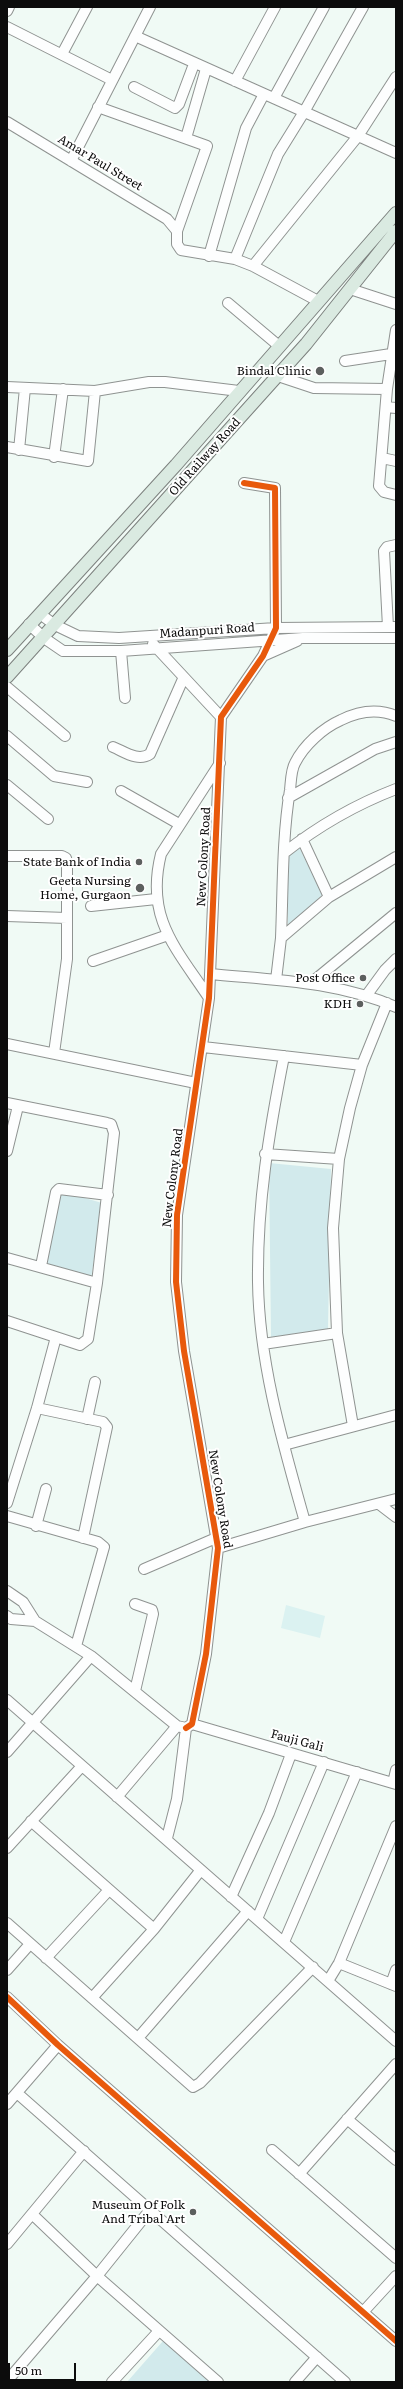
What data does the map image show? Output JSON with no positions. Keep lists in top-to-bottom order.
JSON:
{
  "streets": {
    "main road": ["Old Railway Road"],
    "street": [
      "Amar Paul Street",
      "Madanpuri Road",
      "New Colony Road",
      "Fauji Gali"
    ]
  },
  "crossings": [
    ["Old Railway Road", "Madanpuri Road"],
    ["New Colony Road", "Fauji Gali"]
  ],
  "places": [
    "Bindal Clinic",
    "State Bank of India",
    "Geeta Nursing Home, Gurgaon",
    "Post Office",
    "KDH",
    "Museum Of Folk And Tribal Art"
  ],
  "scale_bar": "50 m"
}
